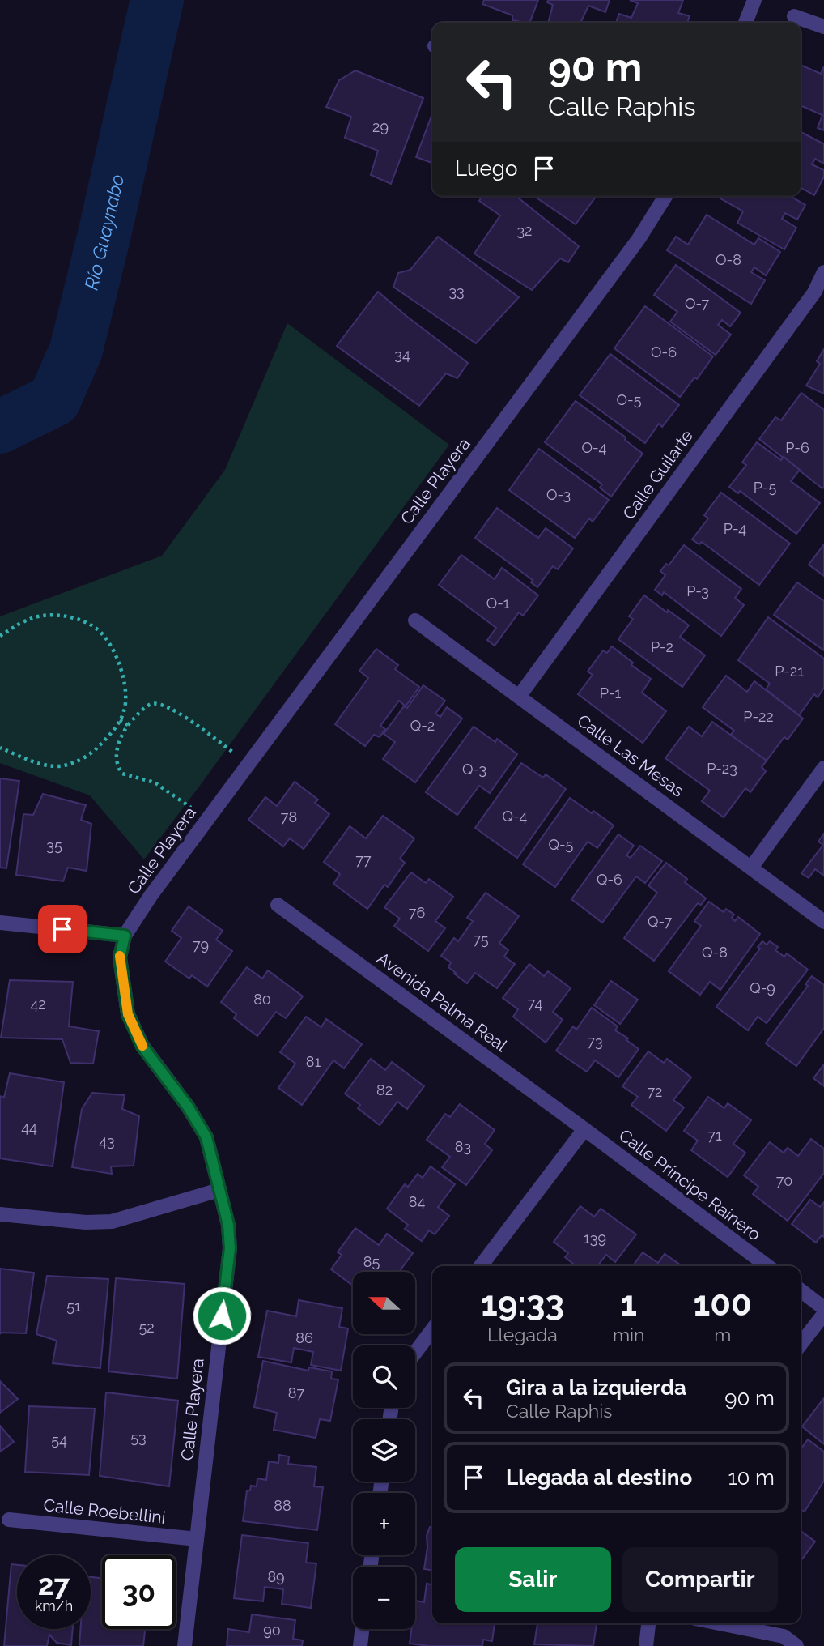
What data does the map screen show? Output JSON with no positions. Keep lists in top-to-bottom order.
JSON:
{
  "streets": {
    "street": [
      "Calle Guilarte",
      "Calle Playera",
      "Calle Las Mesas",
      "Avenida Palma Real",
      "Calle Príncipe Rainero",
      "Calle Roebellini"
    ]
  },
  "crossings": [
    ["Calle Guilarte", "Calle Las Mesas"],
    ["Calle Playera", "Calle Roebellini"],
    ["Avenida Palma Real", "Calle Príncipe Rainero"]
  ],
  "water": ["Río Guaynabo"],
  "house_numbers": [
    "29",
    "32",
    "O-8",
    "33",
    "O-7",
    "O-6",
    "34",
    "O-5",
    "O-4",
    "P-6",
    "P-5",
    "O-3",
    "P-4",
    "P-3",
    "O-1",
    "P-2",
    "P-21",
    "P-1",
    "P-22",
    "Q-2",
    "P-23",
    "Q-3",
    "Q-4",
    "78",
    "Q-5",
    "35",
    "77",
    "Q-6",
    "76",
    "Q-7",
    "75",
    "79",
    "Q-8",
    "Q-9",
    "80",
    "74",
    "42",
    "73",
    "81",
    "82",
    "72",
    "44",
    "71",
    "43",
    "83",
    "70",
    "84",
    "139",
    "85",
    "51",
    "52",
    "86",
    "87",
    "53",
    "54",
    "88",
    "89",
    "90"
  ],
  "north": "left",
  "page": {
    "turn": ["90 m", "Calle Raphis"],
    "then": "Luego",
    "eta": [
      "19:33",
      "Llegada",
      "1",
      "min",
      "100",
      "m"
    ],
    "map_buttons": ["+", "−"],
    "list": [
      {
        "name": "Gira a la izquierda",
        "note": "Calle Raphis",
        "value": "90 m"
      },
      {
        "name": "Llegada al destino",
        "value": "10 m"
      }
    ],
    "buttons": ["Salir", "Compartir"],
    "speed": "27 km/h",
    "limit": "30"
  }
}
